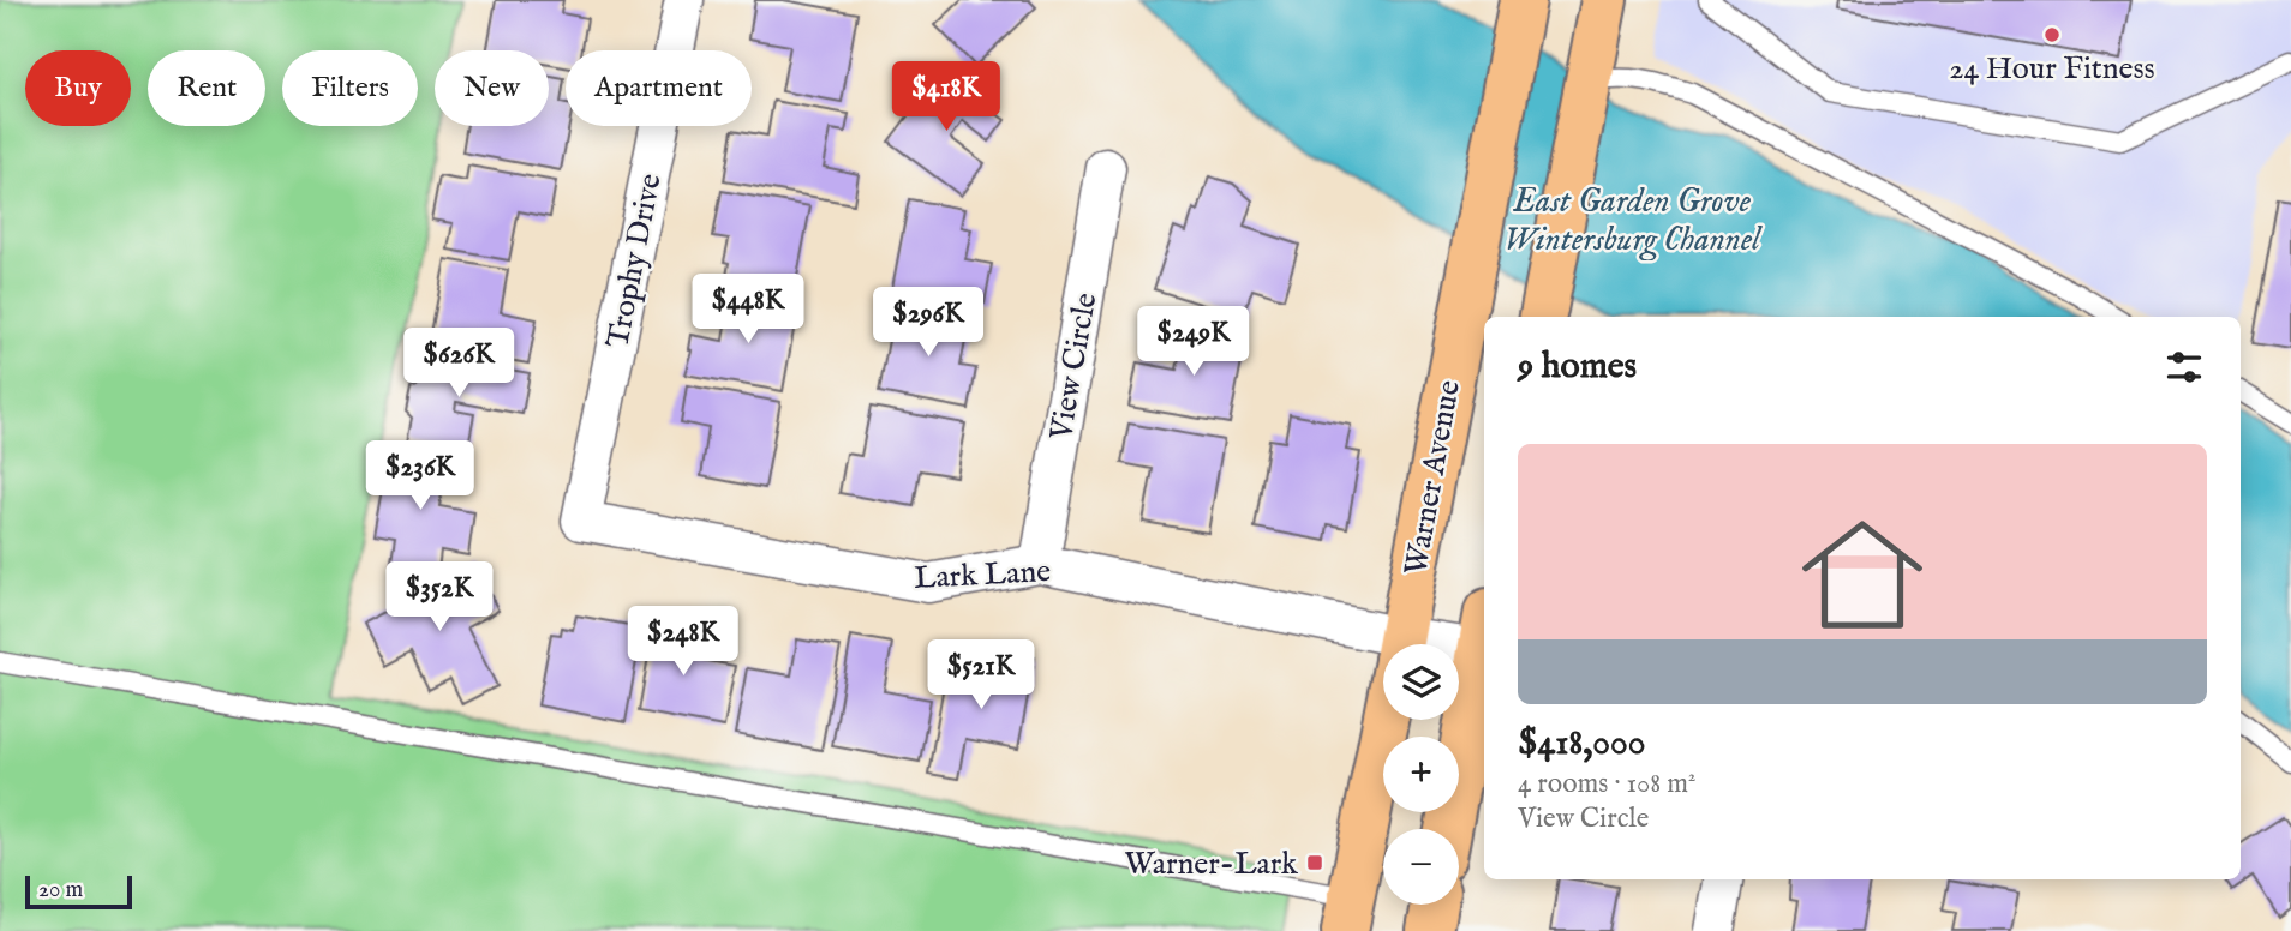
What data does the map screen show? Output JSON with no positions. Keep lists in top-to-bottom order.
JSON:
{
  "streets": {
    "main road": ["Warner Avenue"],
    "street": ["Trophy Drive", "View Circle", "Lark Lane"]
  },
  "crossings": [
    ["Trophy Drive", "Lark Lane"],
    ["View Circle", "Lark Lane"]
  ],
  "water": ["East Garden Grove Wintersburg Channel"],
  "places": {
    "other": ["24 Hour Fitness"],
    "transit": ["Warner-Lark"]
  },
  "scale_bar": "20 m",
  "page": {
    "chip": [
      "Buy",
      "Rent",
      "Filters",
      "New",
      "Apartment"
    ],
    "price": [
      "$418K",
      "$448K",
      "$296K",
      "$249K",
      "$626K",
      "$236K",
      "$352K",
      "$248K",
      "$521K"
    ],
    "heading": "9 homes",
    "list": [
      {
        "name": "$418,000",
        "note": "4 rooms · 108 m² · View Circle"
      }
    ],
    "map_buttons": ["+", "−"],
    "scale": "20 m"
  }
}
